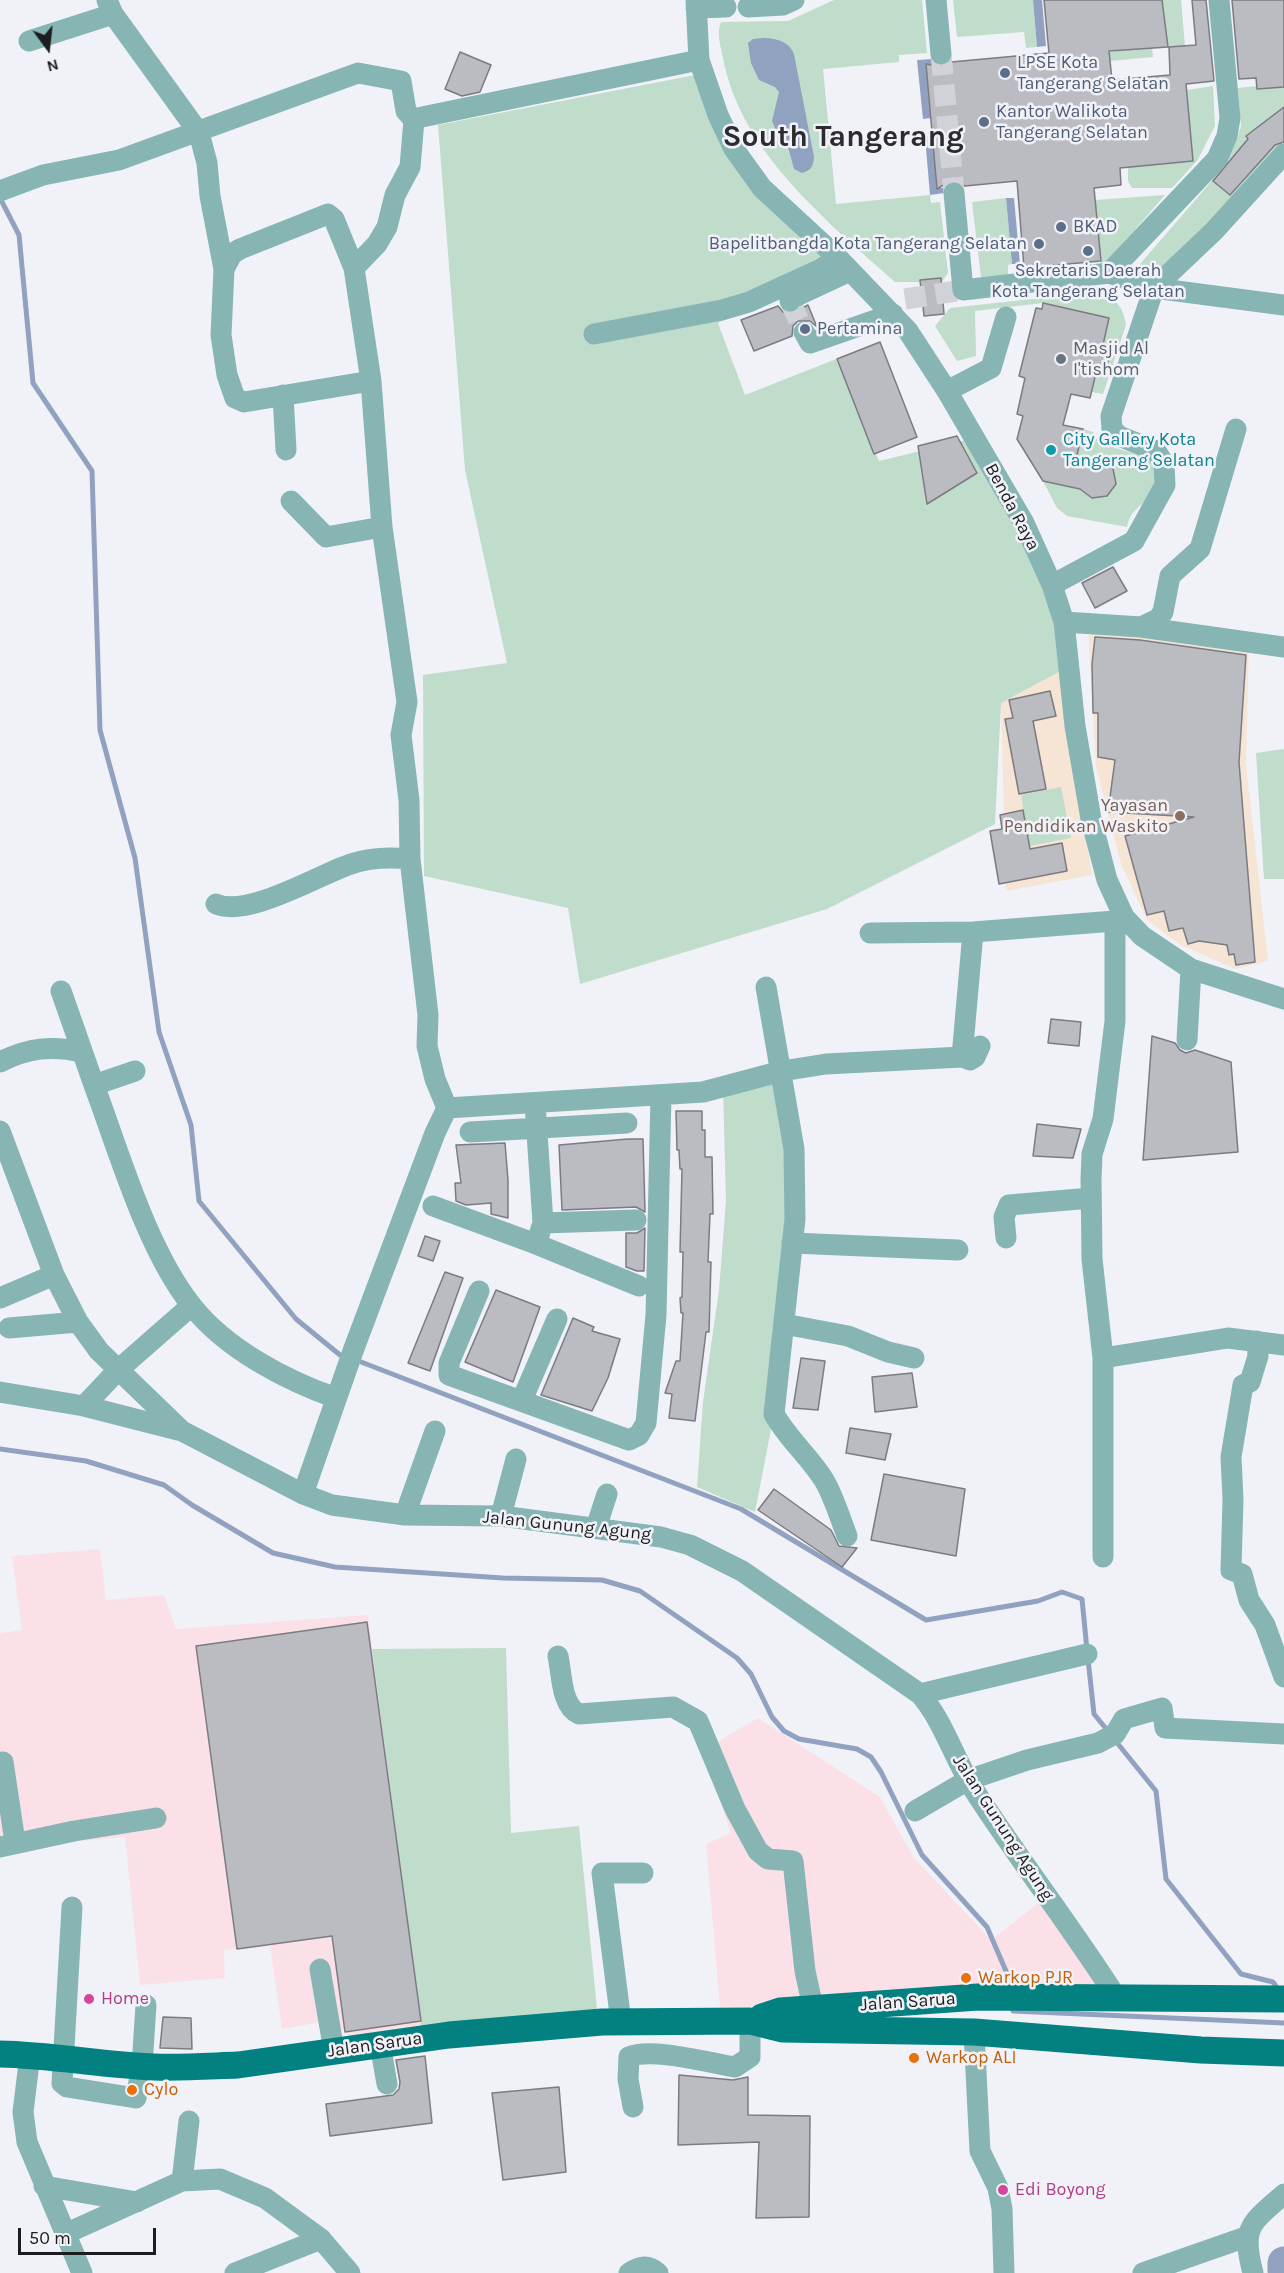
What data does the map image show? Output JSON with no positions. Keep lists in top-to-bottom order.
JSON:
{
  "streets": {
    "main road": ["Jalan Sarua"],
    "street": ["Benda Raya", "Jalan Gunung Agung"]
  },
  "crossings": [
    ["Jalan Gunung Agung", "Jalan Sarua"]
  ],
  "districts": ["South Tangerang"],
  "places": [
    "LPSE Kota Tangerang Selatan",
    "Kantor Walikota Tangerang Selatan",
    "BKAD",
    "Bapelitbangda Kota Tangerang Selatan",
    "Sekretaris Daerah Kota Tangerang Selatan",
    "Pertamina",
    "Masjid Al I'tishom",
    "City Gallery Kota Tangerang Selatan",
    "Yayasan Pendidikan Waskito",
    "Warkop PJR",
    "Home",
    "Warkop ALI",
    "Cylo",
    "Edi Boyong"
  ],
  "scale_bar": "50 m",
  "north": "bottom"
}
